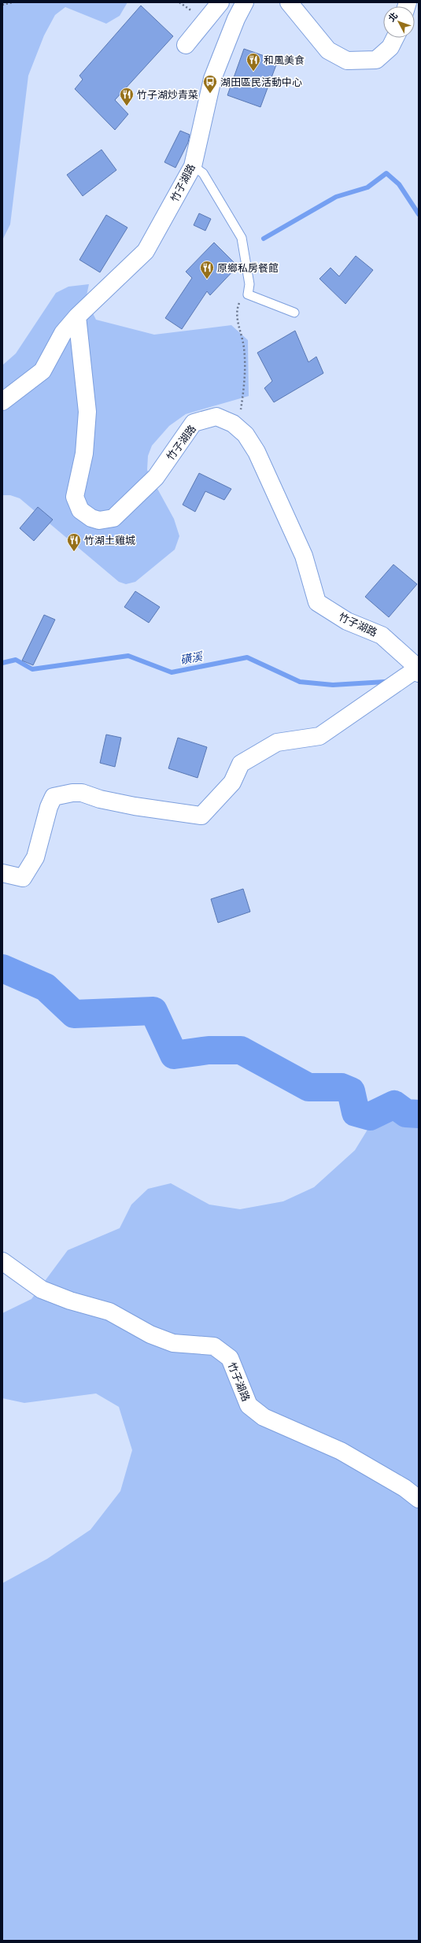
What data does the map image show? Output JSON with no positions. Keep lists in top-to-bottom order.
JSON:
{
  "streets": {
    "street": ["竹子湖路"]
  },
  "water": ["磺溪"],
  "places": {
    "restaurant": [
      "和風美食",
      "竹子湖炒青菜",
      "原鄉私房餐館",
      "竹湖土雞城"
    ],
    "bus stop": ["湖田區民活動中心"]
  },
  "north": "top left"
}
